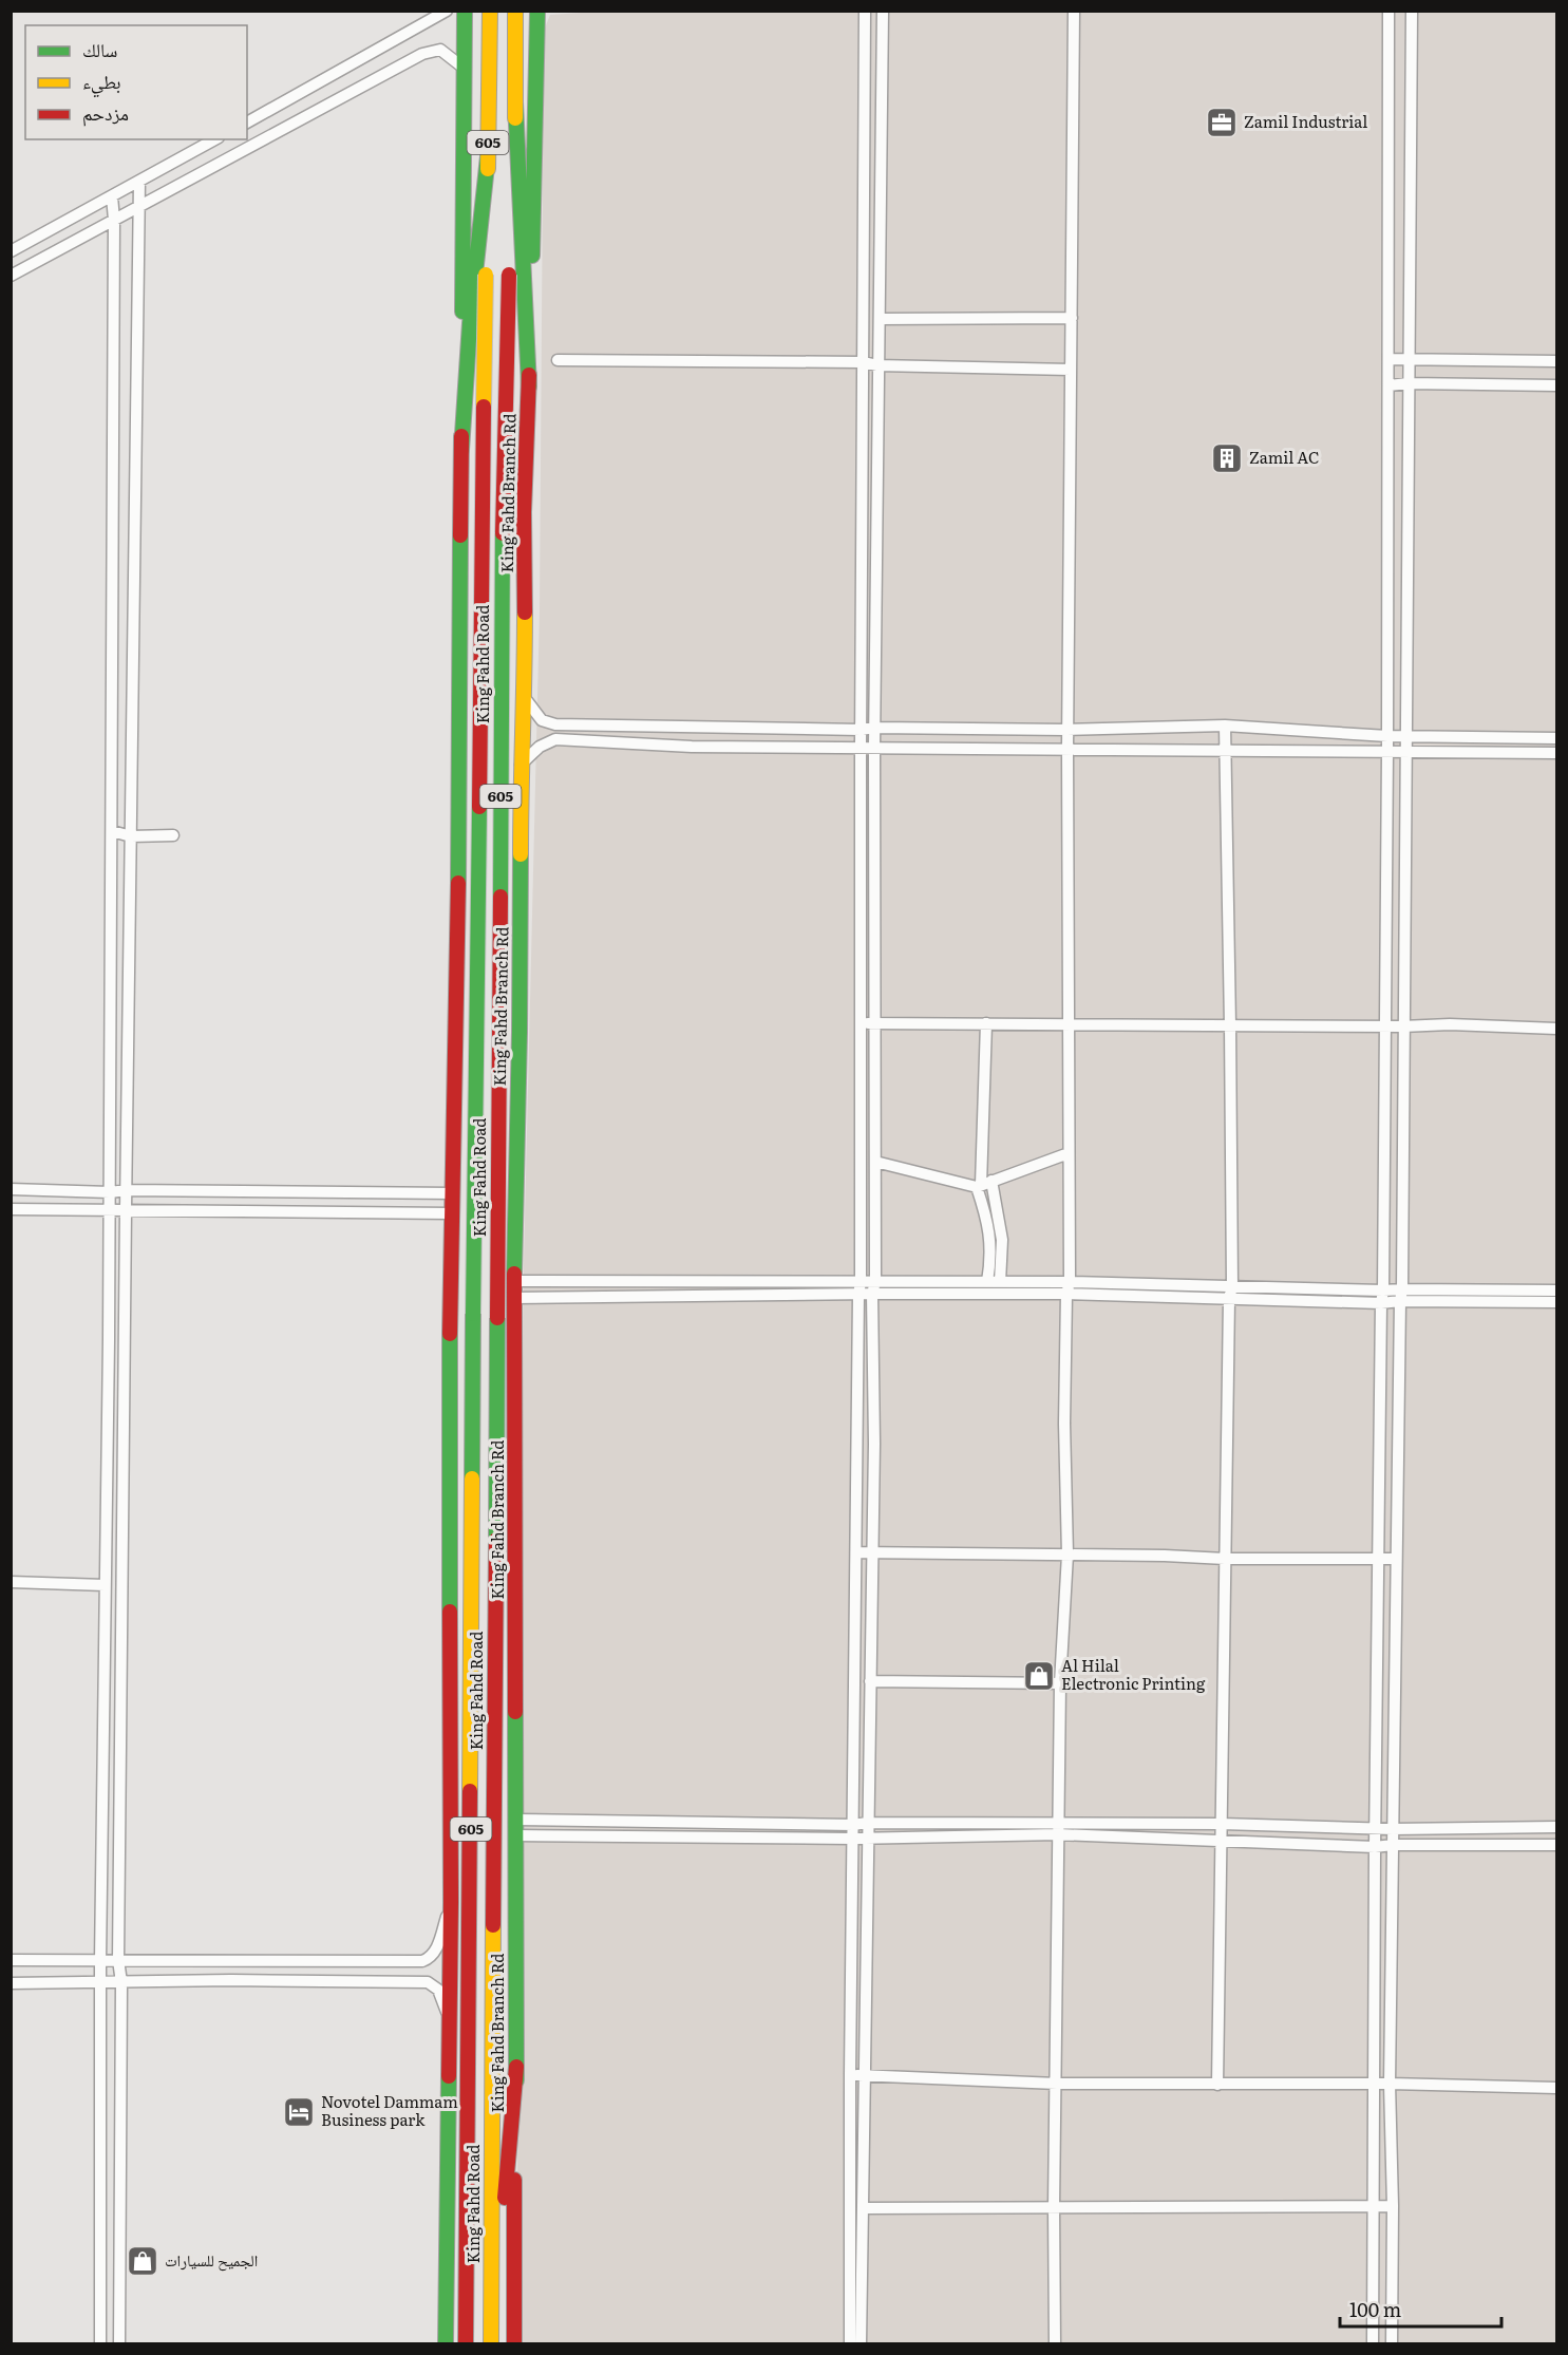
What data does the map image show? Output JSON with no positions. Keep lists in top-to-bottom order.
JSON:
{
  "streets": {
    "main road": ["605", "King Fahd Branch Rd", "King Fahd Road"]
  },
  "places": {
    "office": ["Zamil Industrial"],
    "building": ["Zamil AC"],
    "shop": ["Al Hilal Electronic Printing", "الجميح للسيارات"],
    "hotel": ["Novotel Dammam Business park"]
  },
  "legend": ["سالك", "بطيء", "مزدحم"],
  "scale_bar": "100 m"
}
